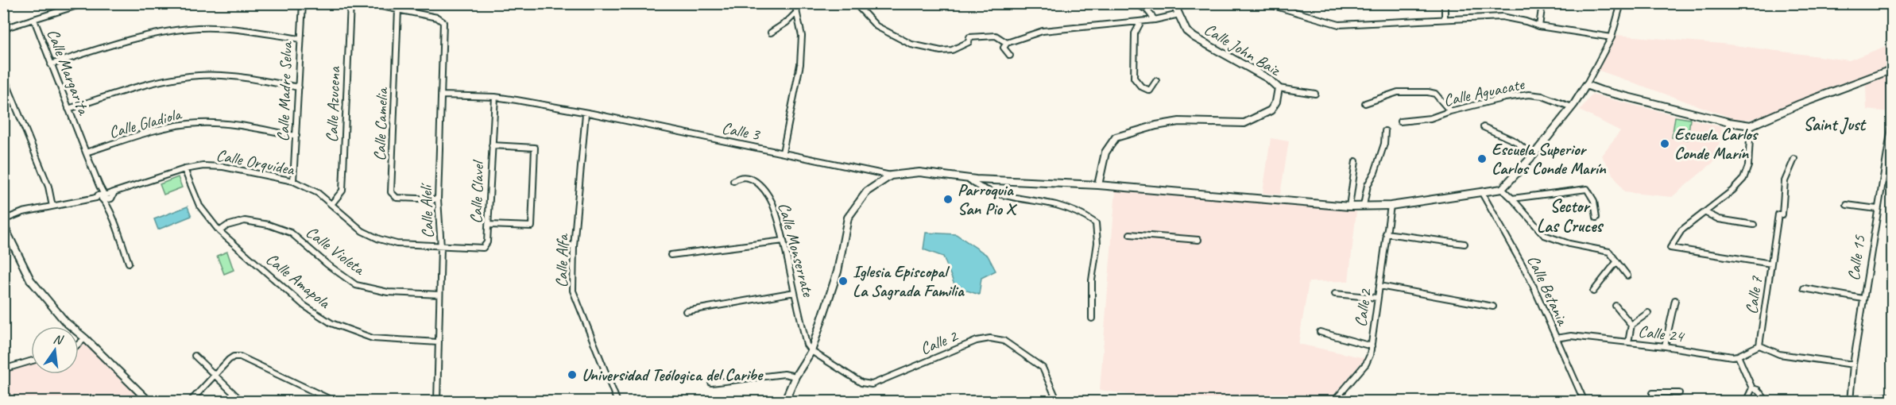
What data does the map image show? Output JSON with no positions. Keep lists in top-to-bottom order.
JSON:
{
  "streets": {
    "street": [
      "Calle John Baiz",
      "Calle Margarita",
      "Calle Madre Selva",
      "Calle Aguacate",
      "Calle Azucena",
      "Calle Gladiola",
      "Calle Camelia",
      "Calle 3",
      "Calle Orquídea",
      "Calle Clavel",
      "Calle Alelí",
      "Calle Monserrate",
      "Calle Violeta",
      "Calle 15",
      "Calle Alfa",
      "Calle Amapola",
      "Calle Betania",
      "Calle 7",
      "Calle 2",
      "Calle 24"
    ]
  },
  "crossings": [
    ["Calle Margarita", "Calle Gladiola"],
    ["Calle Margarita", "Calle Orquídea"],
    ["Calle Madre Selva", "Calle Gladiola"],
    ["Calle Madre Selva", "Calle Orquídea"],
    ["Calle Azucena", "Calle Orquídea"],
    ["Calle Camelia", "Calle Alelí"],
    ["Calle 3", "Calle Clavel"],
    ["Calle 3", "Calle Alelí"],
    ["Calle 3", "Calle Alfa"],
    ["Calle Orquídea", "Calle Clavel"],
    ["Calle Orquídea", "Calle Alelí"],
    ["Calle Orquídea", "Calle Amapola"],
    ["Calle Clavel", "Calle Alelí"],
    ["Calle Alelí", "Calle Violeta"],
    ["Calle Alelí", "Calle Amapola"],
    ["Calle Monserrate", "Calle 2"],
    ["Calle Violeta", "Calle Amapola"],
    ["Calle Betania", "Calle 24"],
    ["Calle 7", "Calle 24"]
  ],
  "districts": ["Saint Just", "Sector Las Cruces"],
  "places": [
    "Escuela Carlos Conde Marín",
    "Escuela Superior Carlos Conde Marín",
    "Parroquia San Pio X",
    "Iglesia Episcopal La Sagrada Familia",
    "Universidad Teólogica del Caribe"
  ],
  "north": "top"
}
